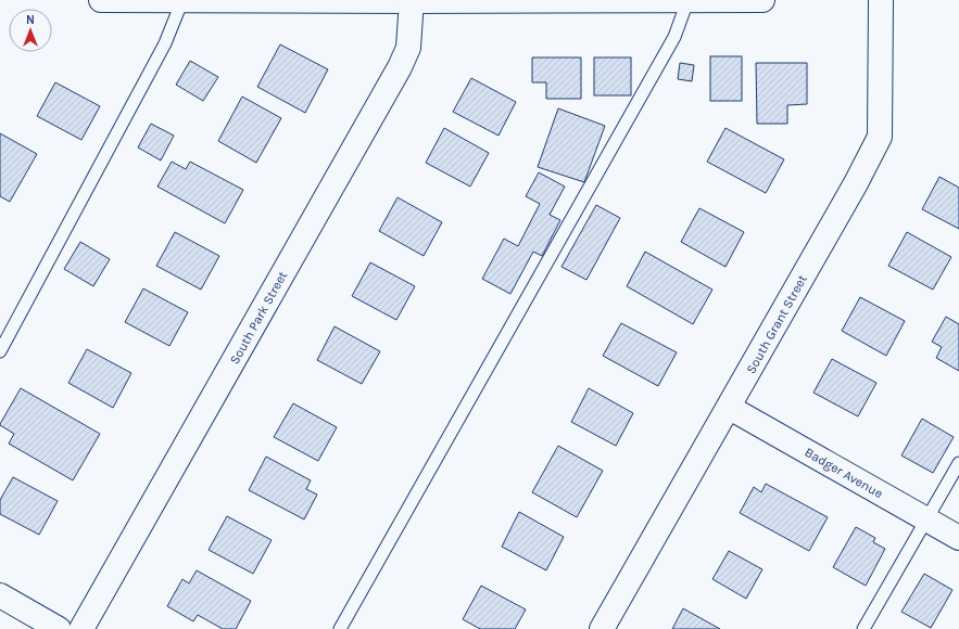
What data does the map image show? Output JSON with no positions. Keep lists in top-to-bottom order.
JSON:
{
  "streets": {
    "street": ["South Park Street", "South Grant Street", "Badger Avenue"]
  },
  "crossings": [
    ["South Grant Street", "Badger Avenue"]
  ],
  "north": "top"
}
